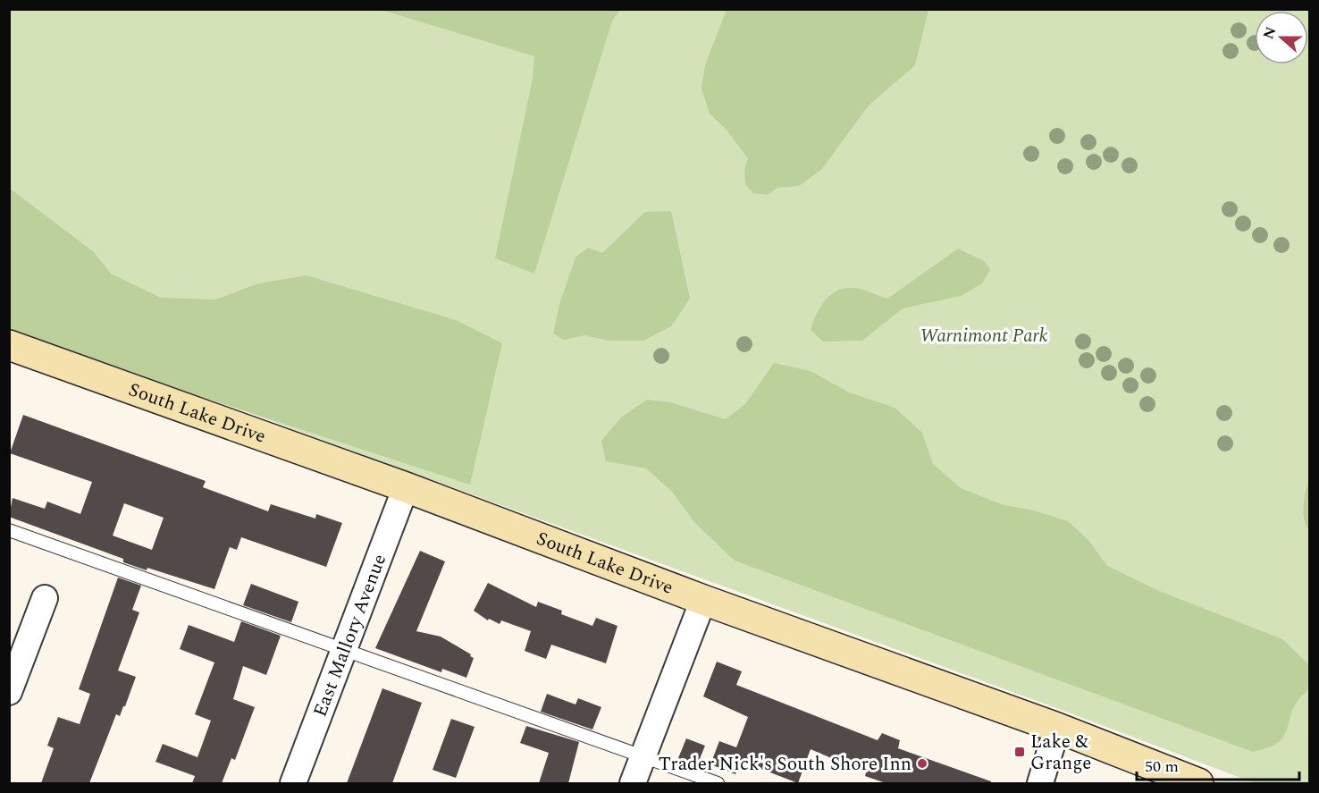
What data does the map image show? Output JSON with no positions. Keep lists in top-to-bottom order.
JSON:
{
  "streets": {
    "main road": ["South Lake Drive"],
    "street": ["East Mallory Avenue"]
  },
  "crossings": [
    ["South Lake Drive", "East Mallory Avenue"]
  ],
  "parks": ["Warnimont Park"],
  "places": {
    "transit": ["Lake & Grange"],
    "other": ["Trader Nick's South Shore Inn"]
  },
  "scale_bar": "50 m",
  "north": "left"
}
